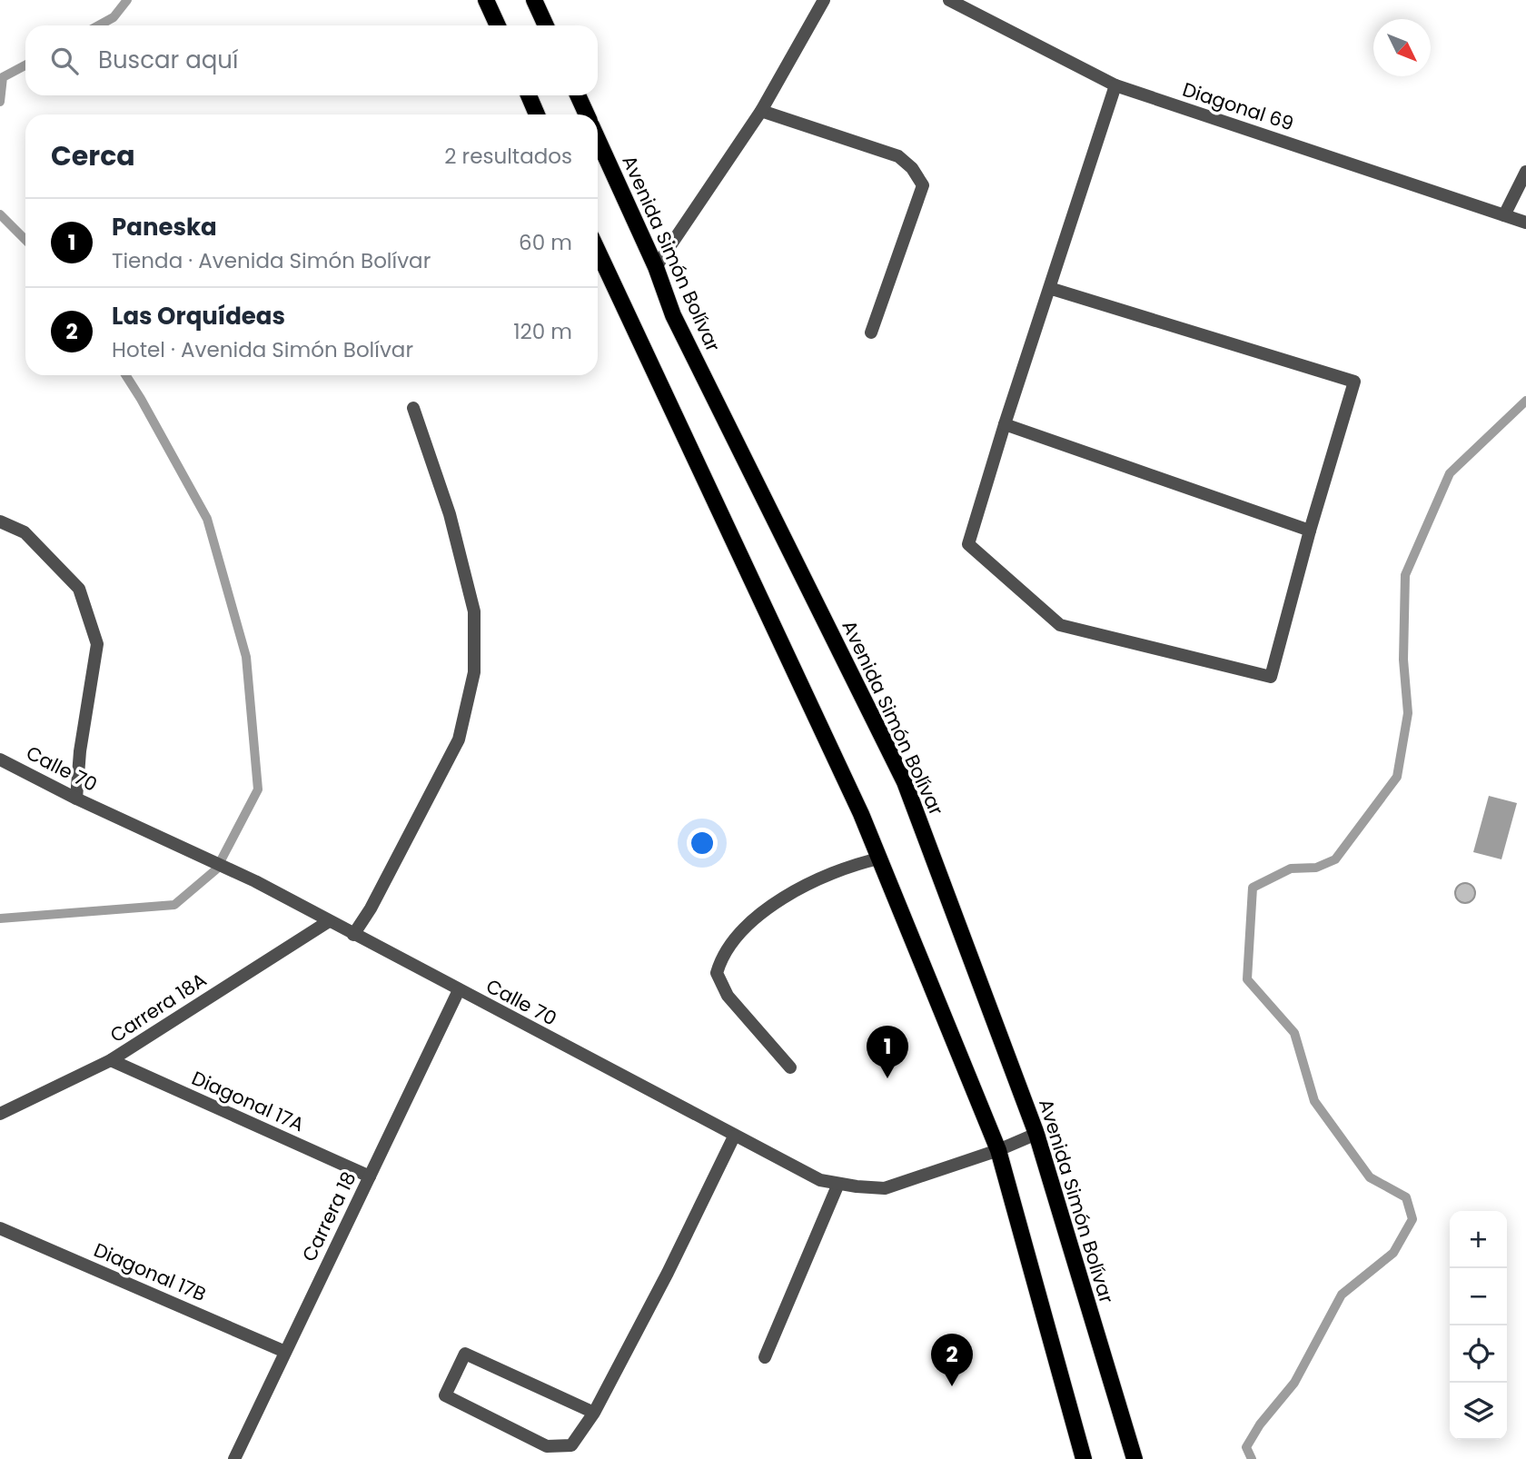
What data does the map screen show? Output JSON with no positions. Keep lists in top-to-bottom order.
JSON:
{
  "streets": {
    "main road": ["Avenida Simón Bolívar"],
    "street": [
      "Diagonal 69",
      "Calle 70",
      "Carrera 18A",
      "Diagonal 17A",
      "Carrera 18",
      "Diagonal 17B"
    ]
  },
  "crossings": [
    ["Avenida Simón Bolívar", "Calle 70"],
    ["Calle 70", "Carrera 18A"],
    ["Calle 70", "Carrera 18"],
    ["Carrera 18A", "Diagonal 17A"],
    ["Diagonal 17A", "Carrera 18"],
    ["Carrera 18", "Diagonal 17B"]
  ],
  "north": "bottom right",
  "page": {
    "search": "Buscar aquí",
    "heading": ["Cerca", "2 resultados"],
    "list": [
      {
        "mark": "1",
        "name": "Paneska",
        "note": "Tienda · Avenida Simón Bolívar",
        "value": "60 m"
      },
      {
        "mark": "2",
        "name": "Las Orquídeas",
        "note": "Hotel · Avenida Simón Bolívar",
        "value": "120 m"
      }
    ],
    "pins": ["1", "2"],
    "map_buttons": ["+", "−"]
  }
}
